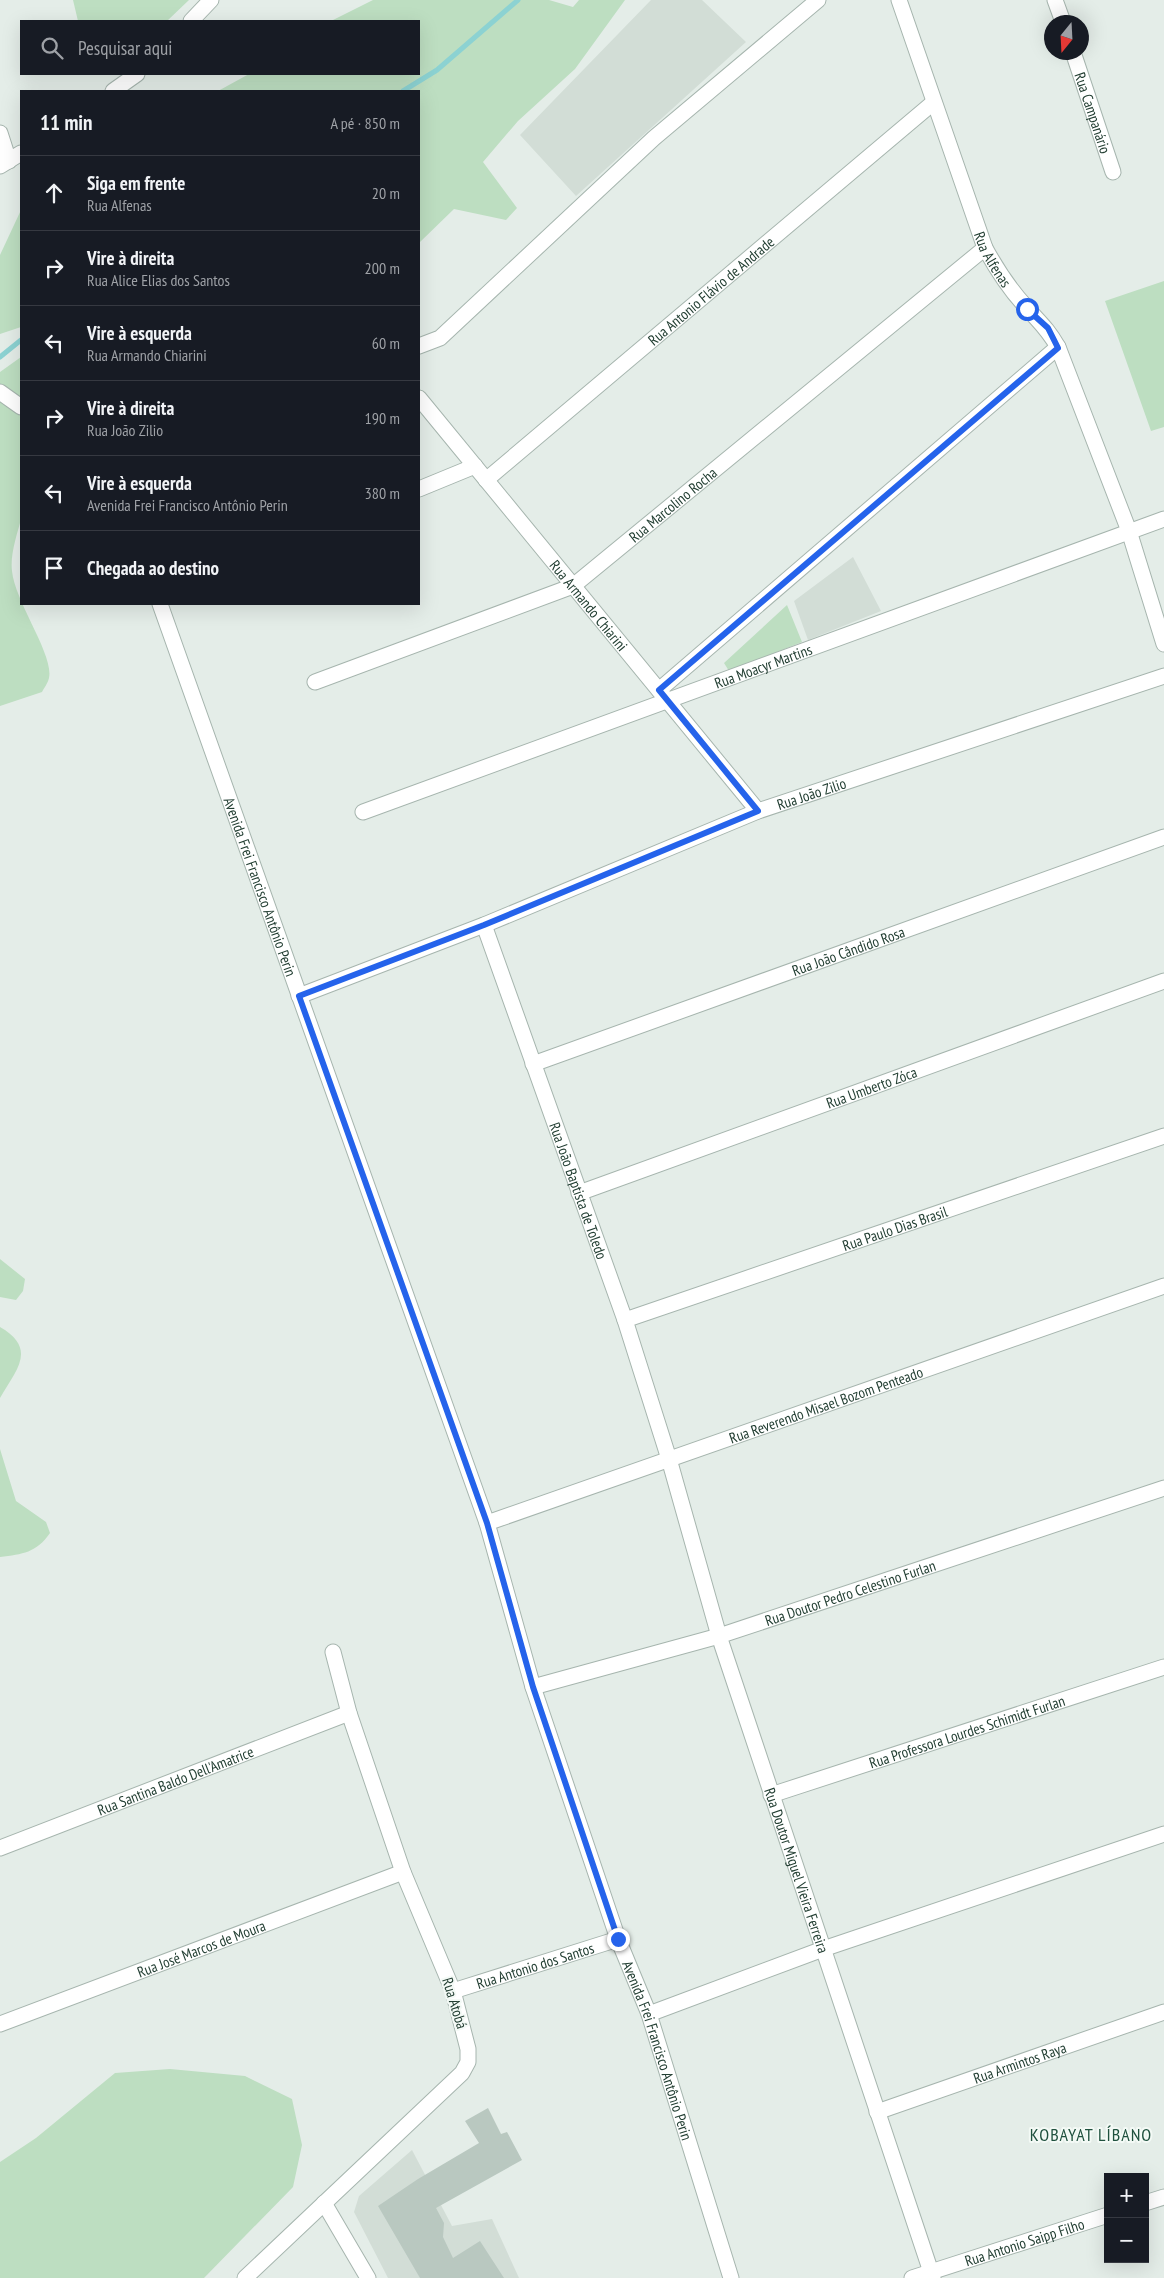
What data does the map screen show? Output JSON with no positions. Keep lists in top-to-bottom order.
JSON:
{
  "streets": {
    "street": [
      "Rua Campanário",
      "Rua Alfenas",
      "Rua Antonio Flávio de Andrade",
      "Rua Marcolino Rocha",
      "Rua Armando Chiarini",
      "Rua Moacyr Martins",
      "Rua João Zilio",
      "Avenida Frei Francisco Antônio Perin",
      "Rua João Cândido Rosa",
      "Rua Umberto Zóca",
      "Rua João Baptista de Toledo",
      "Rua Paulo Dias Brasil",
      "Rua Reverendo Misael Bozom Penteado",
      "Rua Doutor Pedro Celestino Furlan",
      "Rua Professora Lourdes Schimidt Furlan",
      "Rua Santina Baldo Dell'Amatrice",
      "Rua Doutor Miguel Vieira Ferreira",
      "Rua José Marcos de Moura",
      "Rua Antonio dos Santos",
      "Rua Atobá",
      "Rua Armintos Raya",
      "Rua Antonio Saipp Filho"
    ]
  },
  "crossings": [
    ["Rua Alfenas", "Rua Antonio Flávio de Andrade"],
    ["Rua Alfenas", "Rua Marcolino Rocha"],
    ["Rua Alfenas", "Rua Moacyr Martins"],
    ["Rua Antonio Flávio de Andrade", "Rua Armando Chiarini"],
    ["Rua Marcolino Rocha", "Rua Armando Chiarini"],
    ["Rua Armando Chiarini", "Rua Moacyr Martins"],
    ["Rua Armando Chiarini", "Rua João Zilio"],
    ["Rua João Zilio", "Avenida Frei Francisco Antônio Perin"],
    ["Rua João Zilio", "Rua João Baptista de Toledo"],
    ["Avenida Frei Francisco Antônio Perin", "Rua Reverendo Misael Bozom Penteado"],
    ["Avenida Frei Francisco Antônio Perin", "Rua Doutor Pedro Celestino Furlan"],
    ["Avenida Frei Francisco Antônio Perin", "Rua Antonio dos Santos"],
    ["Rua João Cândido Rosa", "Rua João Baptista de Toledo"],
    ["Rua Umberto Zóca", "Rua João Baptista de Toledo"],
    ["Rua João Baptista de Toledo", "Rua Paulo Dias Brasil"],
    ["Rua João Baptista de Toledo", "Rua Reverendo Misael Bozom Penteado"],
    ["Rua João Baptista de Toledo", "Rua Doutor Miguel Vieira Ferreira"],
    ["Rua Reverendo Misael Bozom Penteado", "Rua Doutor Miguel Vieira Ferreira"],
    ["Rua Doutor Pedro Celestino Furlan", "Rua Doutor Miguel Vieira Ferreira"],
    ["Rua Professora Lourdes Schimidt Furlan", "Rua Doutor Miguel Vieira Ferreira"],
    ["Rua Santina Baldo Dell'Amatrice", "Rua Atobá"],
    ["Rua Doutor Miguel Vieira Ferreira", "Rua Armintos Raya"],
    ["Rua Doutor Miguel Vieira Ferreira", "Rua Antonio Saipp Filho"],
    ["Rua José Marcos de Moura", "Rua Atobá"],
    ["Rua Antonio dos Santos", "Rua Atobá"]
  ],
  "districts": ["KOBAYAT LÍBANO"],
  "north": "bottom",
  "page": {
    "search": "Pesquisar aqui",
    "heading": ["11 min", "A pé · 850 m"],
    "list": [
      ["Siga em frente", "Rua Alfenas", "20 m"],
      ["Vire à direita", "Rua Alice Elias dos Santos", "200 m"],
      ["Vire à esquerda", "Rua Armando Chiarini", "60 m"],
      ["Vire à direita", "Rua João Zilio", "190 m"],
      ["Vire à esquerda", "Avenida Frei Francisco Antônio Perin", "380 m"],
      "Chegada ao destino"
    ],
    "map_buttons": ["+", "−"]
  }
}
